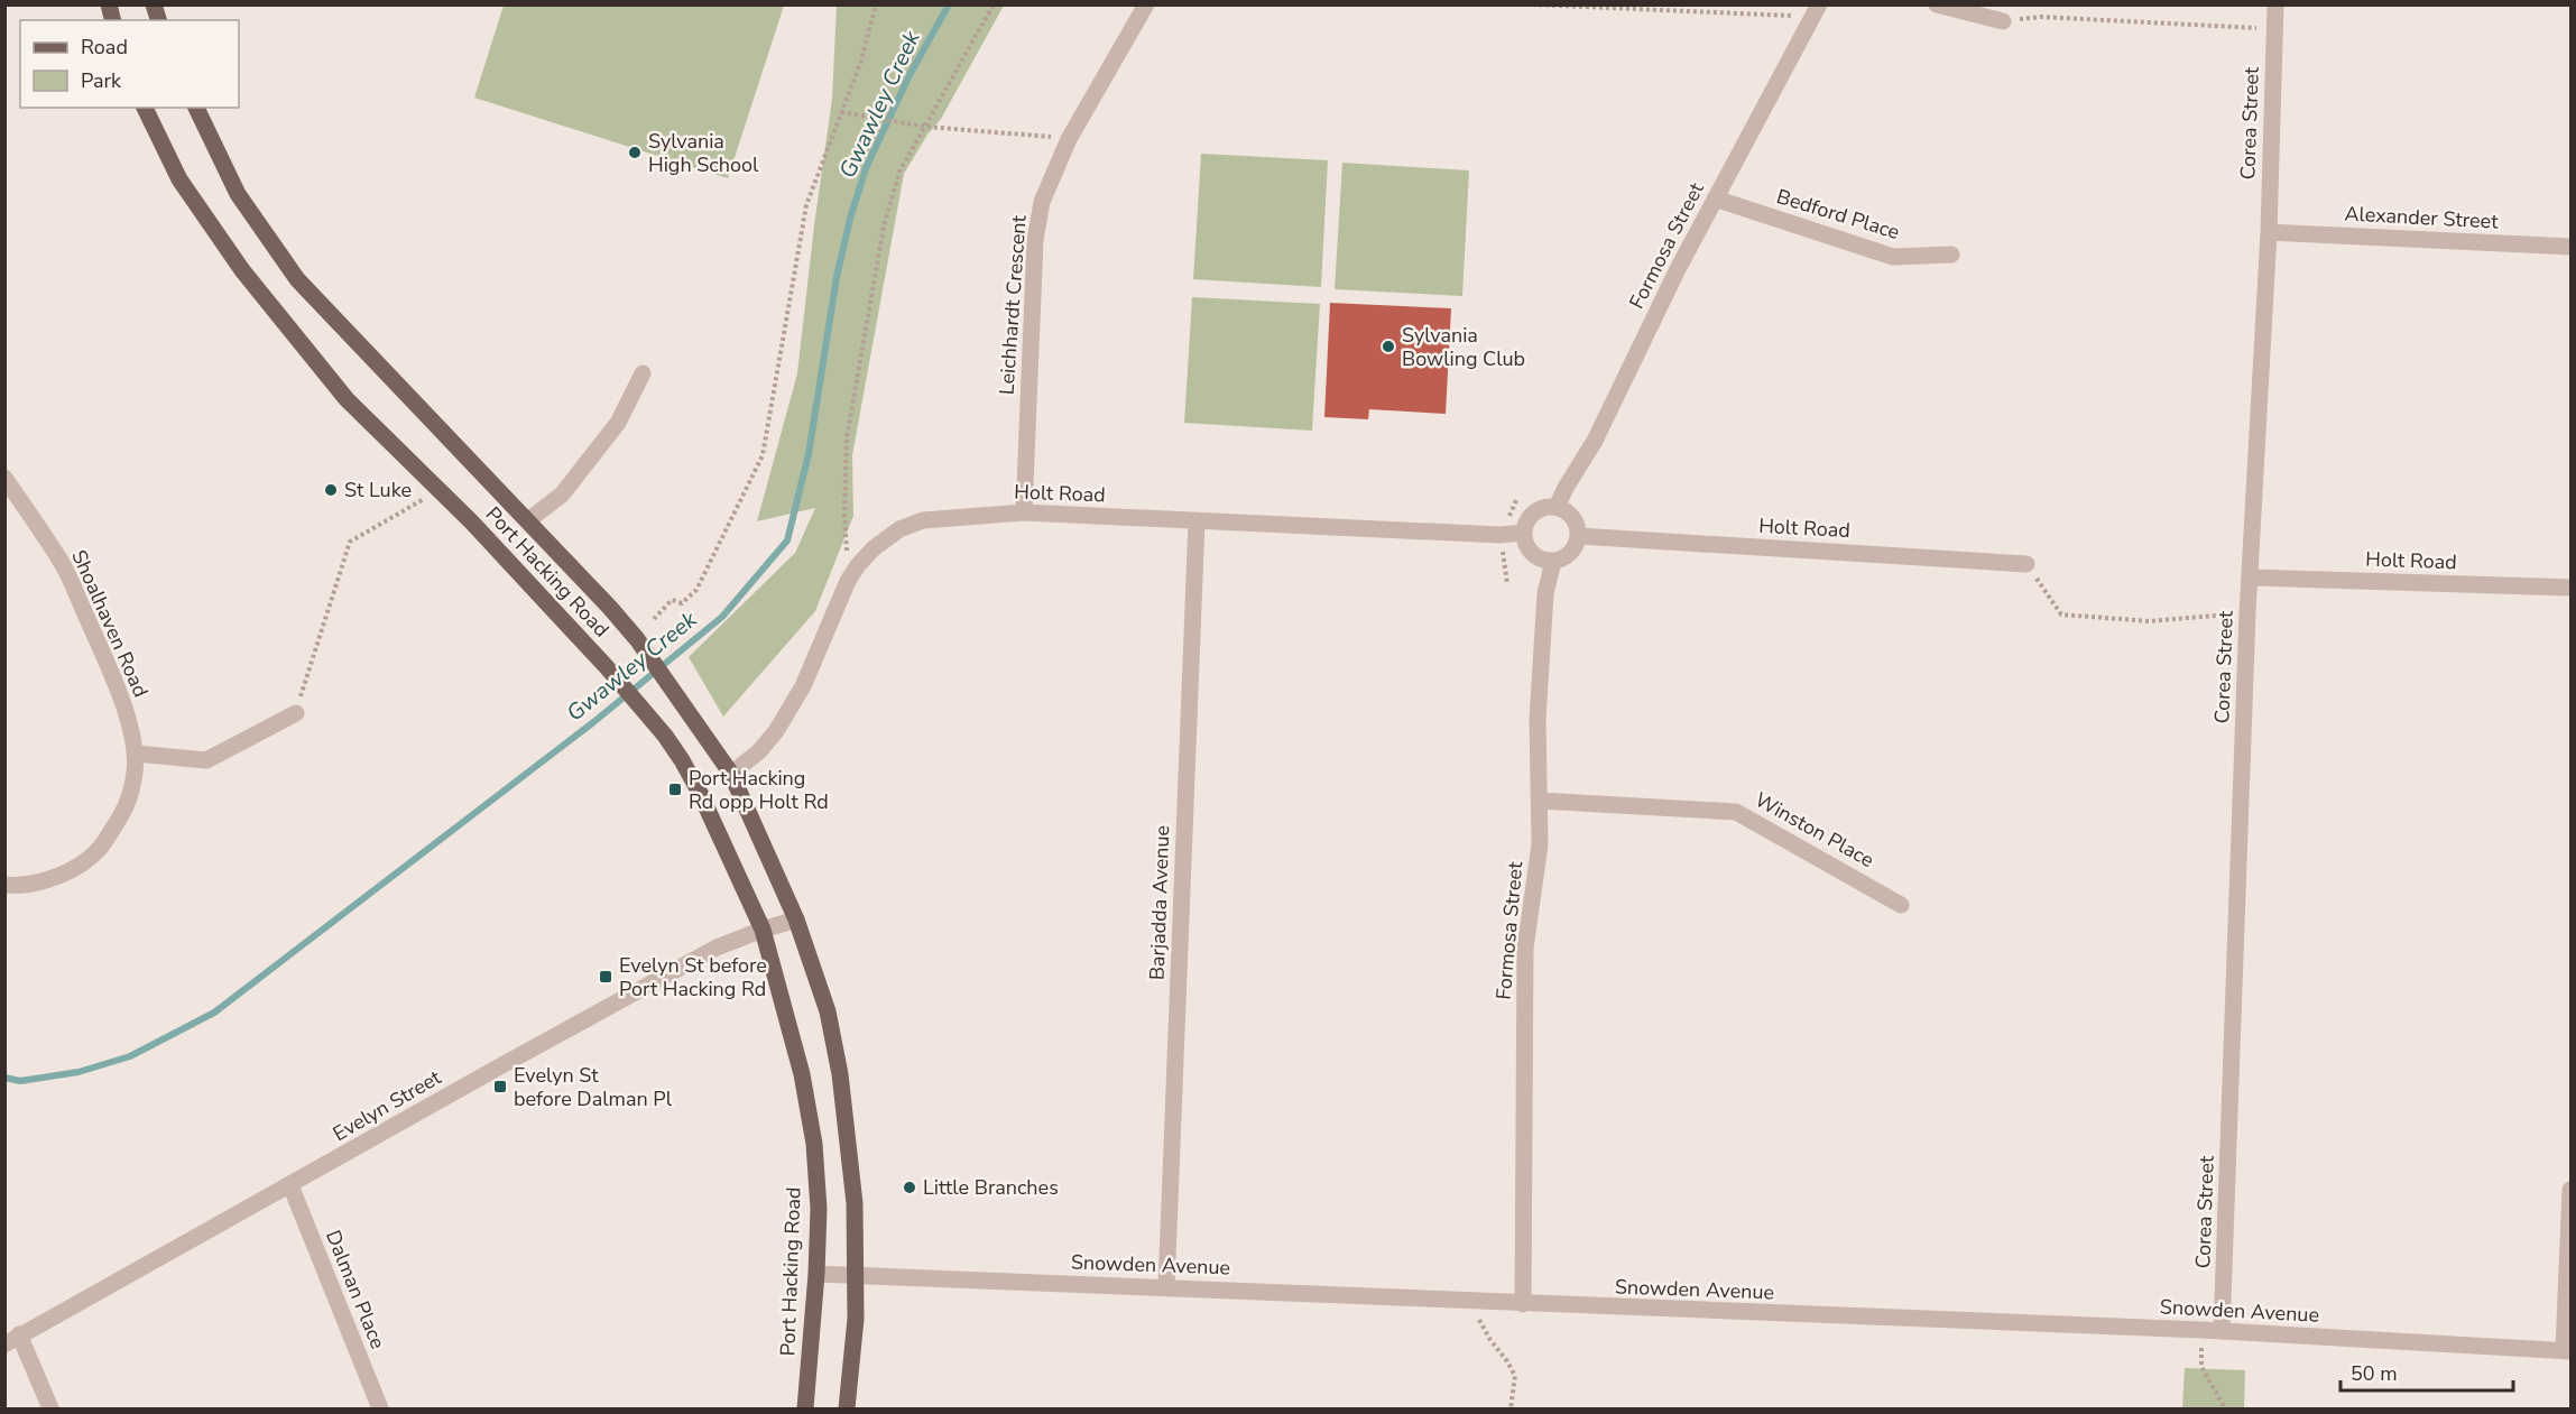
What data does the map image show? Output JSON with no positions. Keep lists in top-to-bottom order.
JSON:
{
  "streets": {
    "main road": ["Port Hacking Road"],
    "street": [
      "Corea Street",
      "Bedford Place",
      "Alexander Street",
      "Formosa Street",
      "Leichhardt Crescent",
      "Holt Road",
      "Shoalhaven Road",
      "Winston Place",
      "Barjadda Avenue",
      "Evelyn Street",
      "Snowden Avenue",
      "Dalman Place"
    ]
  },
  "crossings": [
    ["Corea Street", "Alexander Street"],
    ["Corea Street", "Holt Road"],
    ["Corea Street", "Snowden Avenue"],
    ["Bedford Place", "Formosa Street"],
    ["Formosa Street", "Holt Road"],
    ["Formosa Street", "Winston Place"],
    ["Formosa Street", "Snowden Avenue"],
    ["Leichhardt Crescent", "Holt Road"],
    ["Holt Road", "Port Hacking Road"],
    ["Holt Road", "Barjadda Avenue"],
    ["Port Hacking Road", "Evelyn Street"],
    ["Port Hacking Road", "Snowden Avenue"],
    ["Barjadda Avenue", "Snowden Avenue"],
    ["Evelyn Street", "Dalman Place"]
  ],
  "water": ["Gwawley Creek"],
  "places": {
    "other": [
      "Sylvania High School",
      "Sylvania Bowling Club",
      "St Luke",
      "Little Branches"
    ],
    "transit": ["Port Hacking Rd opp Holt Rd", "Evelyn St before Port Hacking Rd", "Evelyn St before Dalman Pl"]
  },
  "legend": ["Road", "Park"],
  "scale_bar": "50 m"
}
